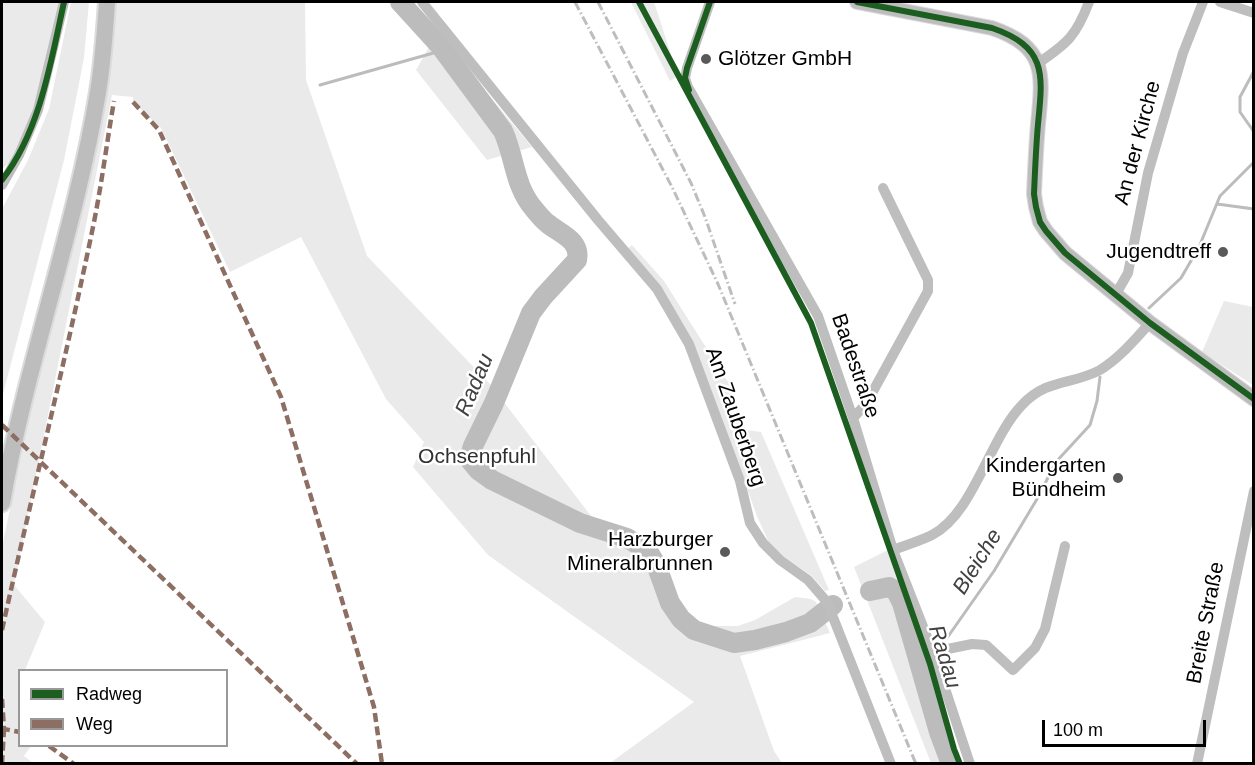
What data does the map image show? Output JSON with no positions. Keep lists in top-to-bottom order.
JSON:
{
  "streets": {
    "street": [
      "An der Kirche",
      "Badestraße",
      "Am Zauberberg",
      "Breite Straße"
    ]
  },
  "water": ["Radau", "Bleiche"],
  "parks": ["Ochsenpfuhl"],
  "places": [
    "Glötzer GmbH",
    "Jugendtreff",
    "Kindergarten Bündheim",
    "Harzburger Mineralbrunnen"
  ],
  "legend": ["Radweg", "Weg"],
  "scale_bar": "100 m"
}
